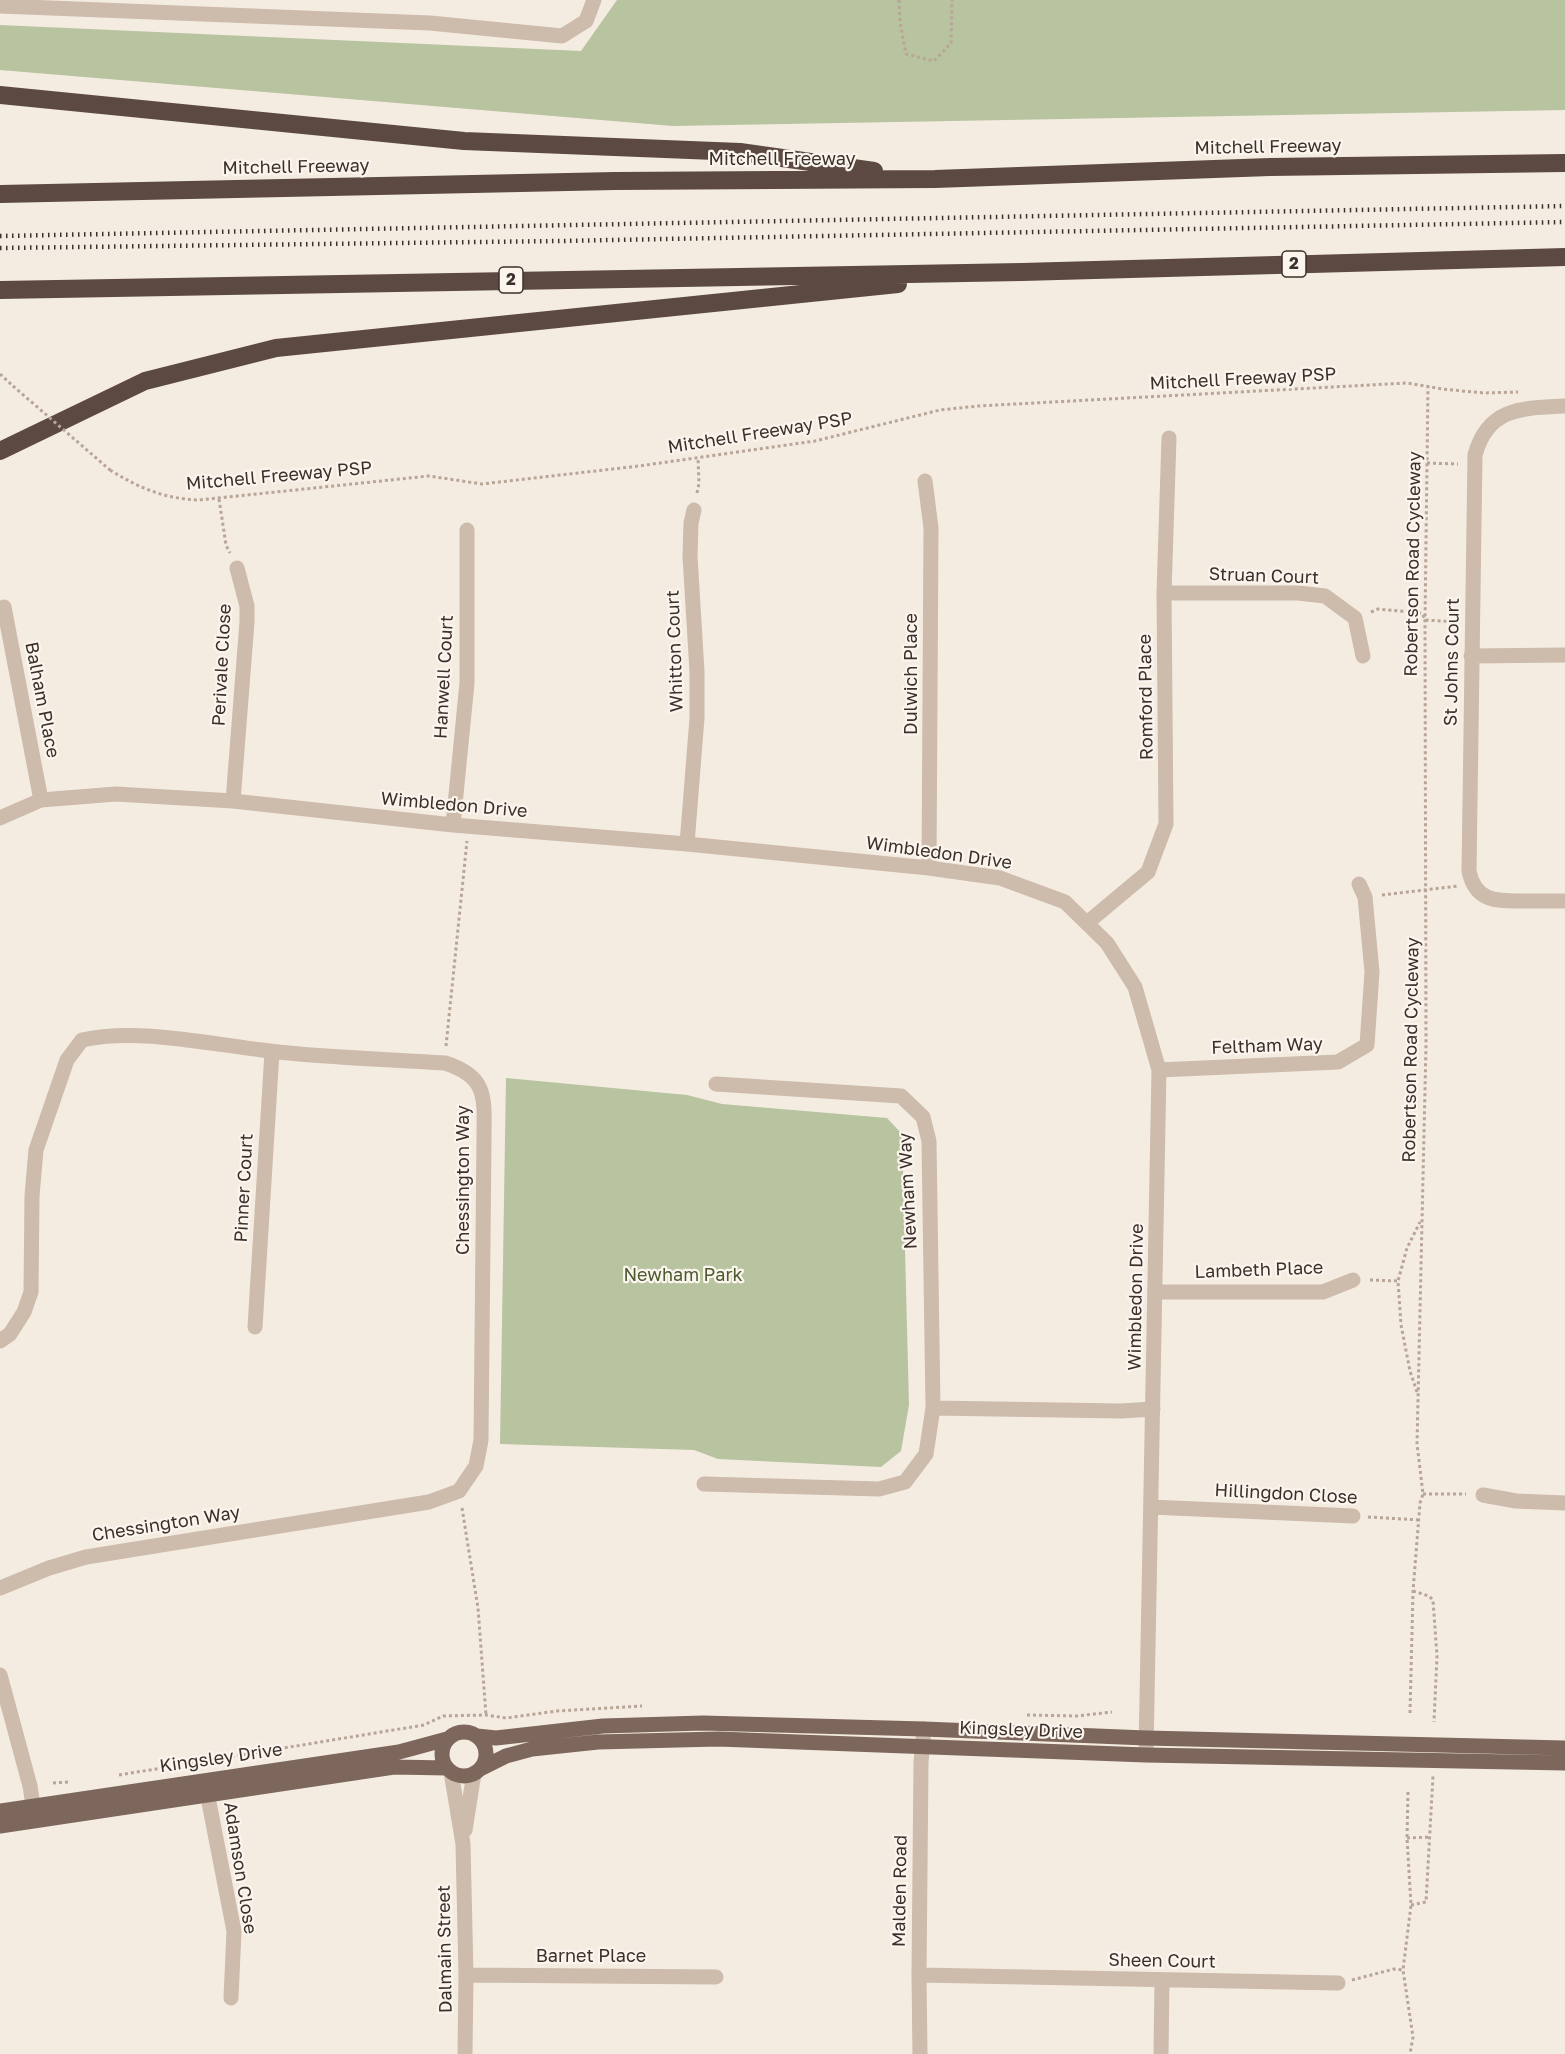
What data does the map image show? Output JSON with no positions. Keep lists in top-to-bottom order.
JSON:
{
  "streets": {
    "highway": ["Mitchell Freeway", "2"],
    "main road": ["Kingsley Drive"],
    "street": [
      "Struan Court",
      "Whitton Court",
      "St Johns Court",
      "Perivale Close",
      "Dulwich Place",
      "Hanwell Court",
      "Romford Place",
      "Balham Place",
      "Wimbledon Drive",
      "Feltham Way",
      "Chessington Way",
      "Pinner Court",
      "Newham Way",
      "Lambeth Place",
      "Hillingdon Close",
      "Adamson Close",
      "Malden Road",
      "Dalmain Street",
      "Barnet Place",
      "Sheen Court"
    ],
    "path": ["Mitchell Freeway PSP", "Robertson Road Cycleway"]
  },
  "crossings": [
    ["Mitchell Freeway PSP", "Robertson Road Cycleway"],
    ["Robertson Road Cycleway", "Hillingdon Close"],
    ["Struan Court", "Romford Place"],
    ["Whitton Court", "Wimbledon Drive"],
    ["Perivale Close", "Wimbledon Drive"],
    ["Dulwich Place", "Wimbledon Drive"],
    ["Hanwell Court", "Wimbledon Drive"],
    ["Romford Place", "Wimbledon Drive"],
    ["Balham Place", "Wimbledon Drive"],
    ["Wimbledon Drive", "Feltham Way"],
    ["Wimbledon Drive", "Lambeth Place"],
    ["Wimbledon Drive", "Hillingdon Close"],
    ["Wimbledon Drive", "Kingsley Drive"],
    ["Chessington Way", "Pinner Court"],
    ["Kingsley Drive", "Adamson Close"],
    ["Kingsley Drive", "Malden Road"],
    ["Kingsley Drive", "Dalmain Street"],
    ["Malden Road", "Sheen Court"],
    ["Dalmain Street", "Barnet Place"]
  ],
  "parks": ["Newham Park"]
}
